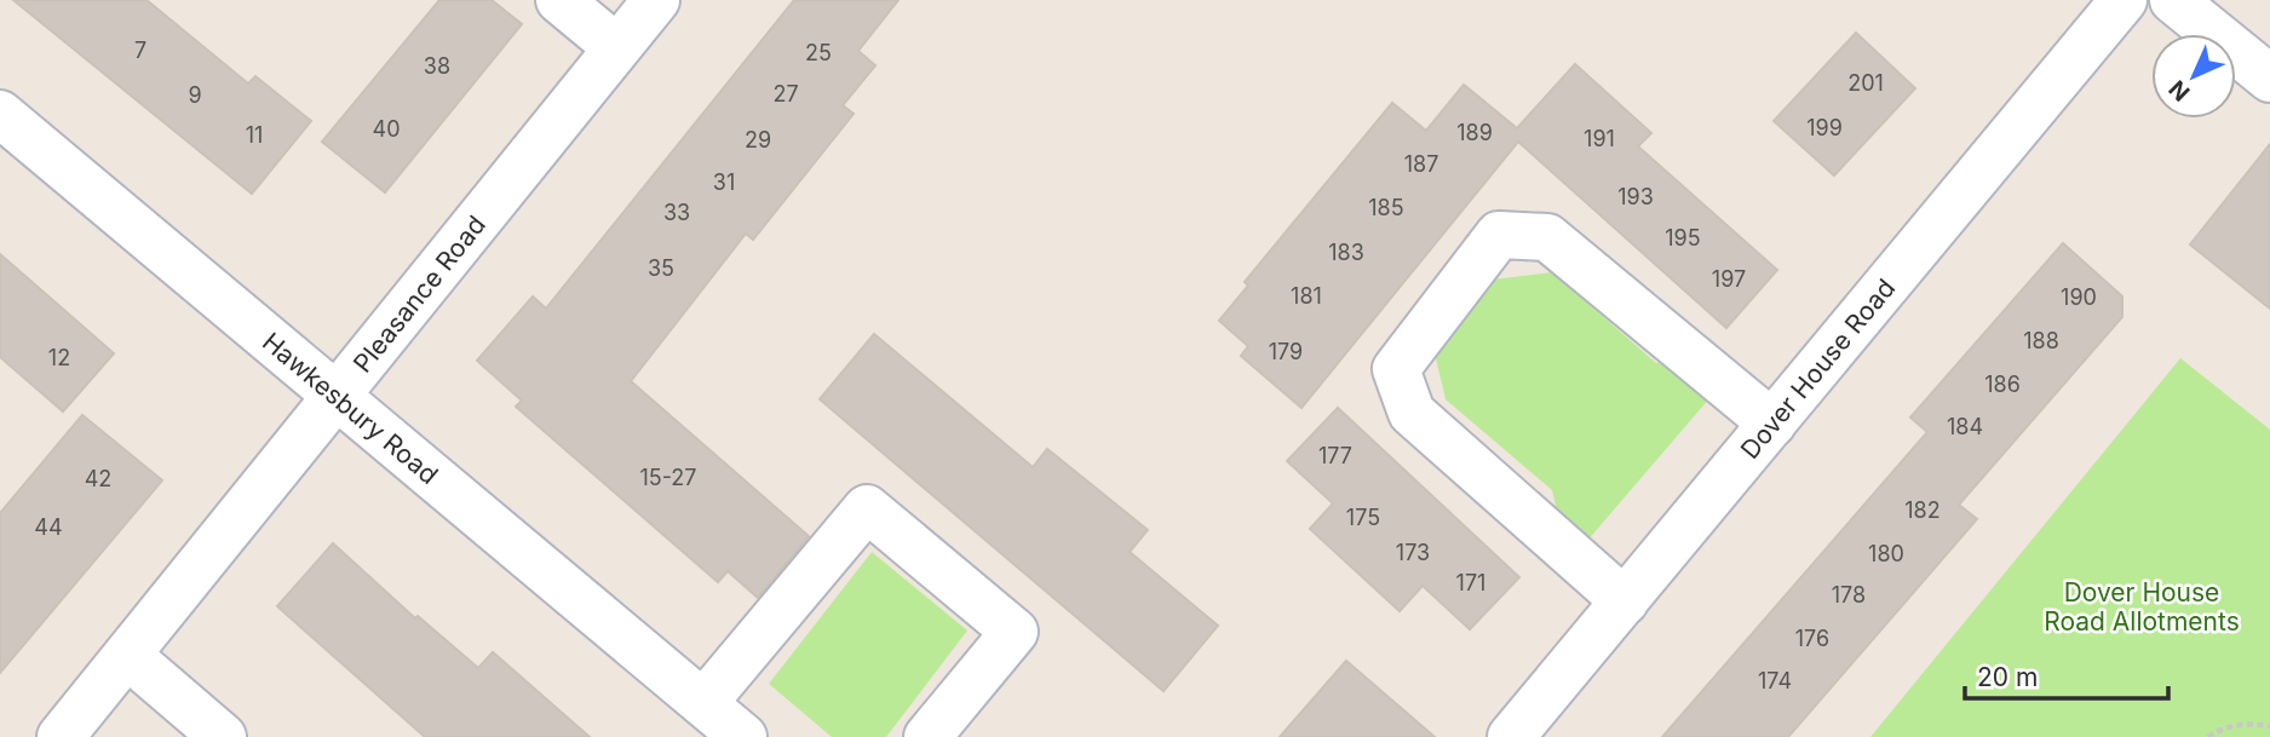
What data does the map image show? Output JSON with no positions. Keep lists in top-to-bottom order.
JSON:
{
  "streets": {
    "street": ["Pleasance Road", "Dover House Road", "Hawkesbury Road"]
  },
  "crossings": [
    ["Pleasance Road", "Hawkesbury Road"]
  ],
  "parks": ["Dover House Road Allotments"],
  "house_numbers": [
    "7",
    "25",
    "38",
    "201",
    "27",
    "9",
    "199",
    "40",
    "189",
    "11",
    "191",
    "29",
    "187",
    "31",
    "193",
    "185",
    "33",
    "195",
    "183",
    "35",
    "197",
    "181",
    "190",
    "188",
    "179",
    "12",
    "186",
    "184",
    "177",
    "15-27",
    "42",
    "182",
    "175",
    "44",
    "173",
    "180",
    "171",
    "178",
    "176",
    "174"
  ],
  "scale_bar": "20 m",
  "north": "bottom left"
}
